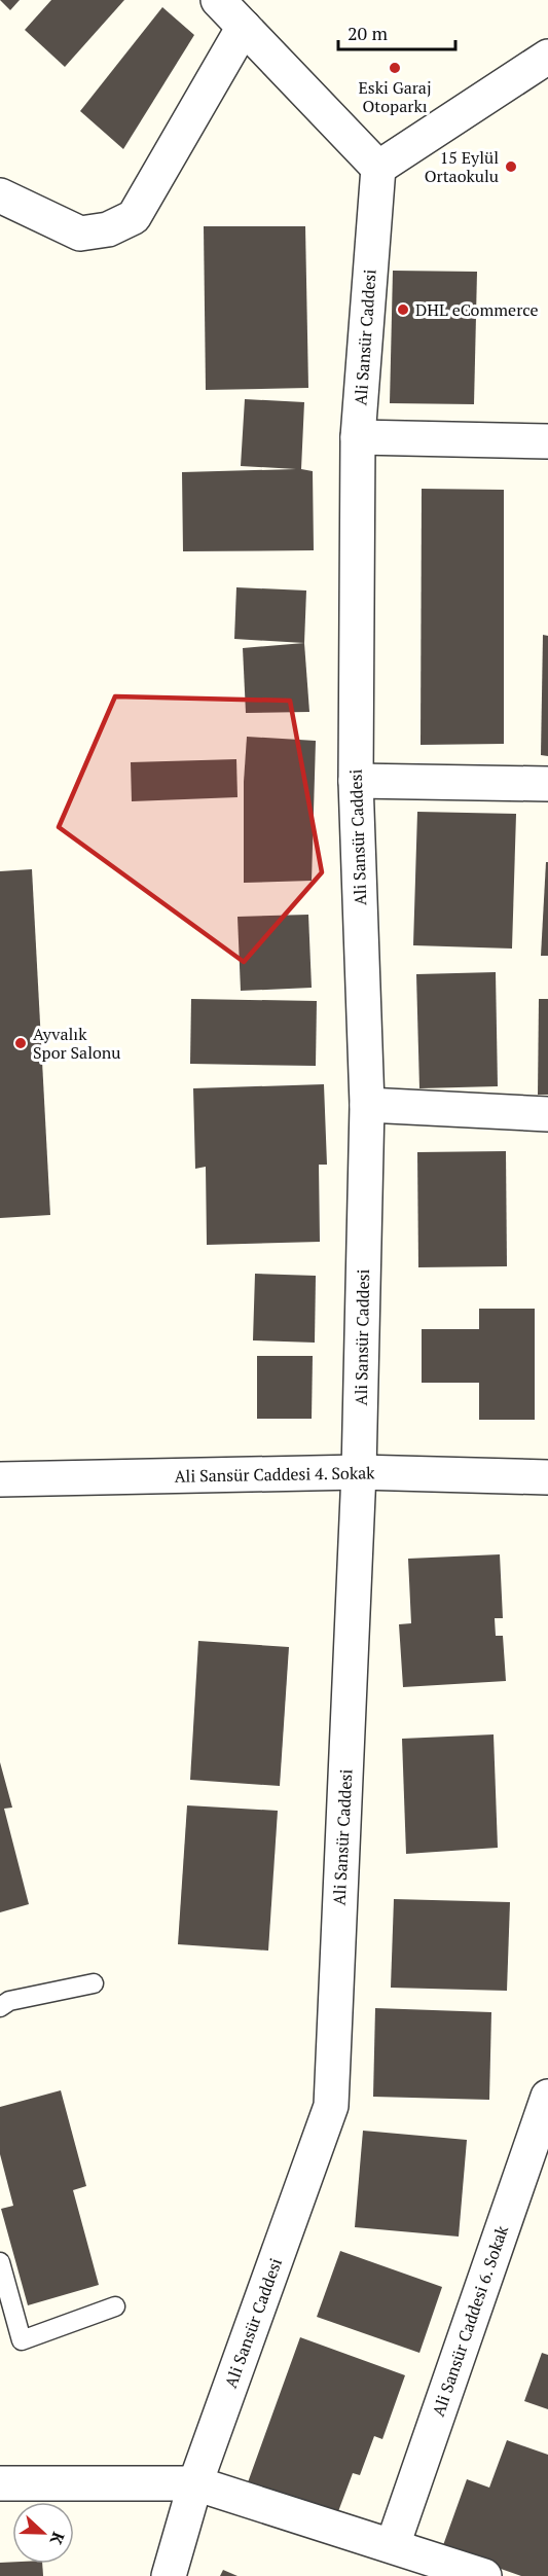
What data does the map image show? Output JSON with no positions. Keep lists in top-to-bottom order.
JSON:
{
  "streets": {
    "street": ["Ali Sansür Caddesi", "Ali Sansür Caddesi 4. Sokak", "Ali Sansür Caddesi 6. Sokak"]
  },
  "crossings": [
    ["Ali Sansür Caddesi", "Ali Sansür Caddesi 4. Sokak"]
  ],
  "places": [
    "Eski Garaj Otoparkı",
    "15 Eylül Ortaokulu",
    "DHL eCommerce",
    "Ayvalık Spor Salonu"
  ],
  "scale_bar": "20 m",
  "north": "right"
}
